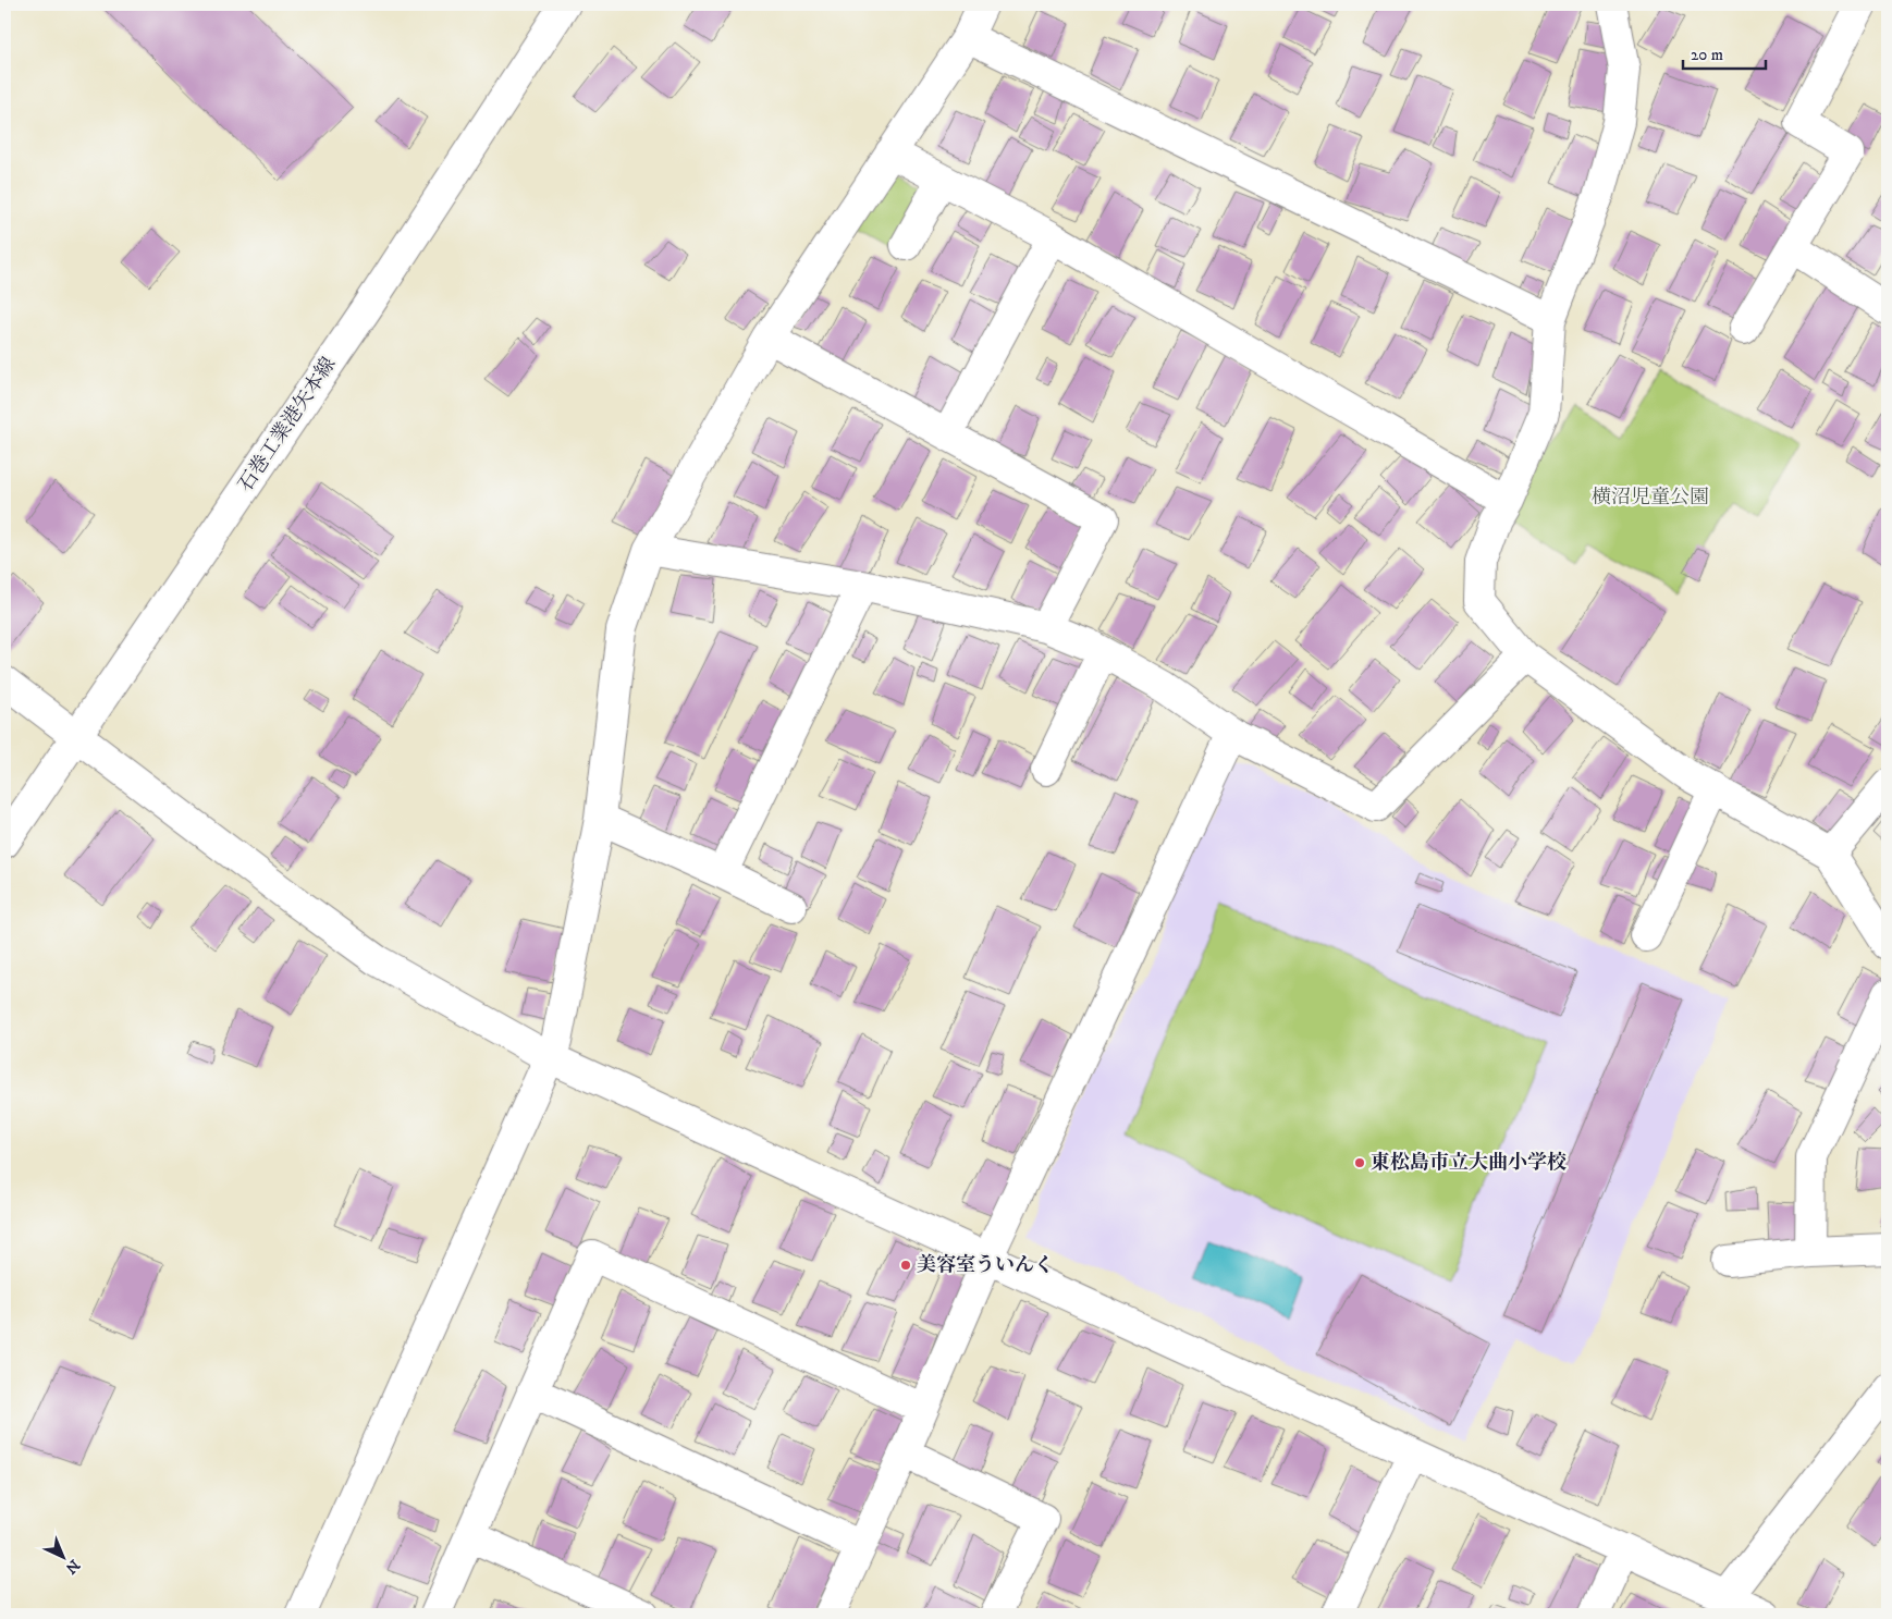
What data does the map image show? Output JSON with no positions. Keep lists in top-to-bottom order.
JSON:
{
  "streets": {
    "street": ["石巻工業港矢本線"]
  },
  "parks": ["横沼児童公園"],
  "places": ["東松島市立大曲小学校", "美容室ういんく"],
  "scale_bar": "20 m",
  "north": "bottom right"
}
